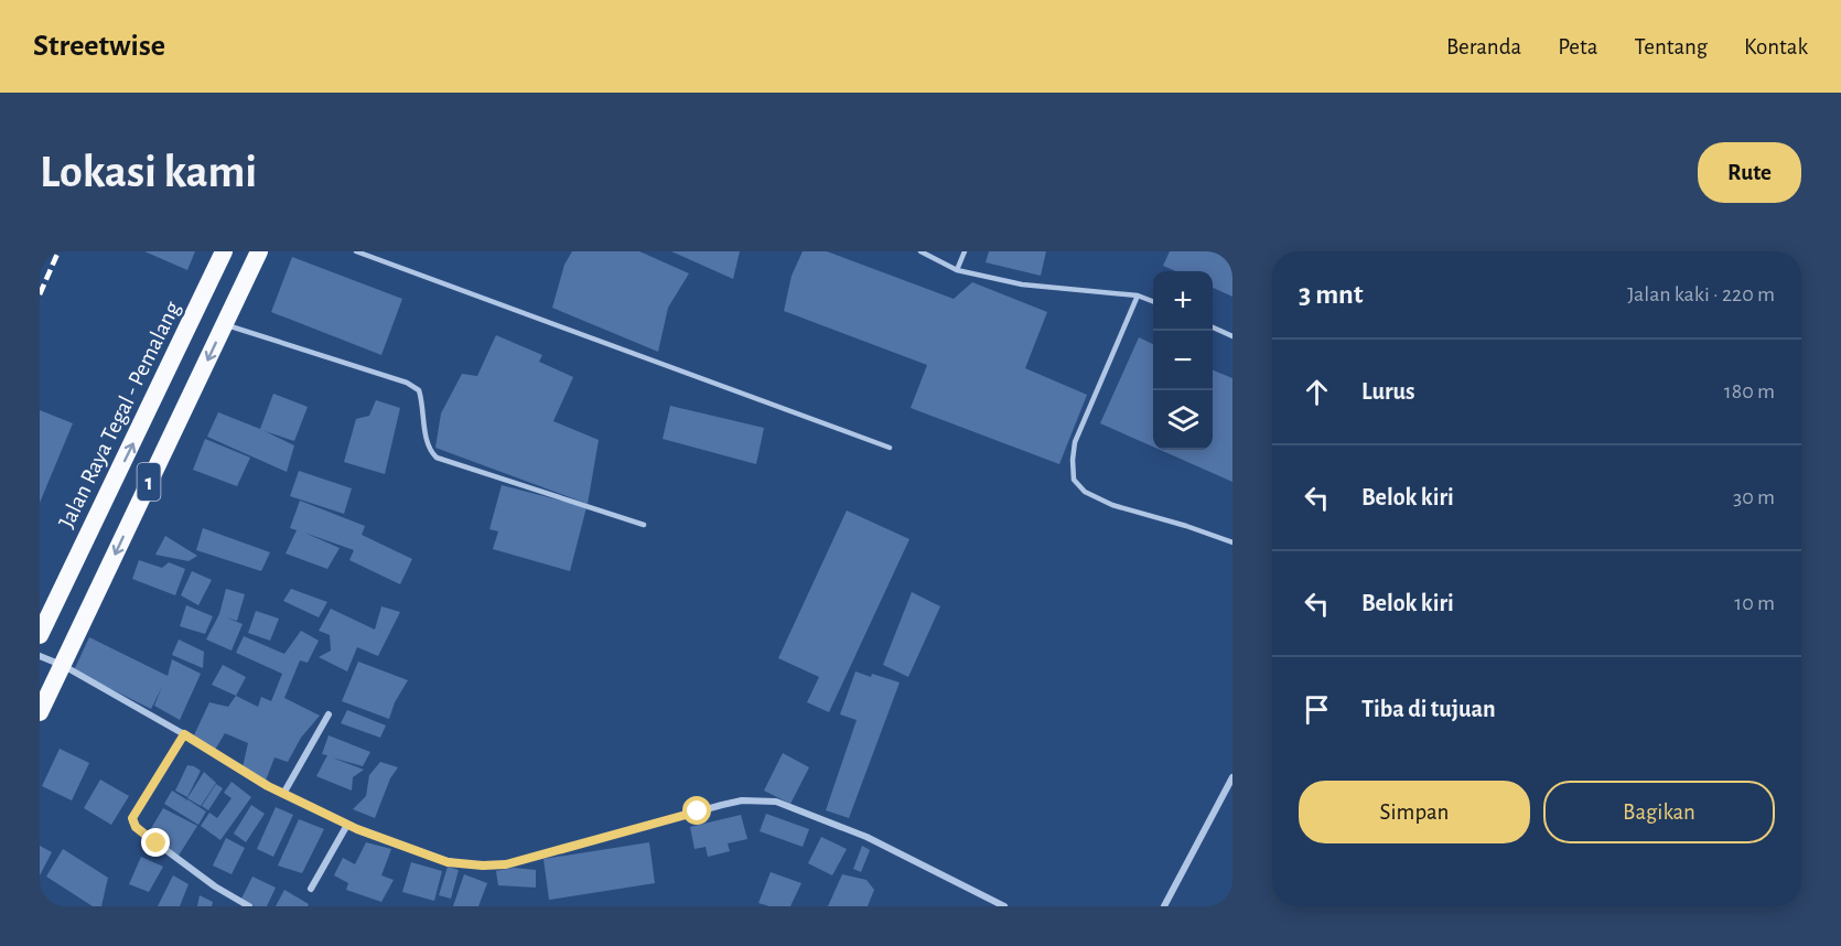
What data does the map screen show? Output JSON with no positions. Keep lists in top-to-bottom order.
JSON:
{
  "streets": {
    "highway": ["Jalan Raya Tegal - Pemalang", "1"]
  },
  "page": {
    "header": "Streetwise",
    "nav": [
      "Beranda",
      "Peta",
      "Tentang",
      "Kontak"
    ],
    "buttons": [
      "Rute",
      ["Simpan", "Bagikan"]
    ],
    "title": "Lokasi kami",
    "heading": ["3 mnt", "Jalan kaki · 220 m"],
    "map_buttons": ["+", "−"],
    "list": [
      ["Lurus", "180 m"],
      ["Belok kiri", "30 m"],
      ["Belok kiri", "10 m"],
      "Tiba di tujuan"
    ]
  }
}
